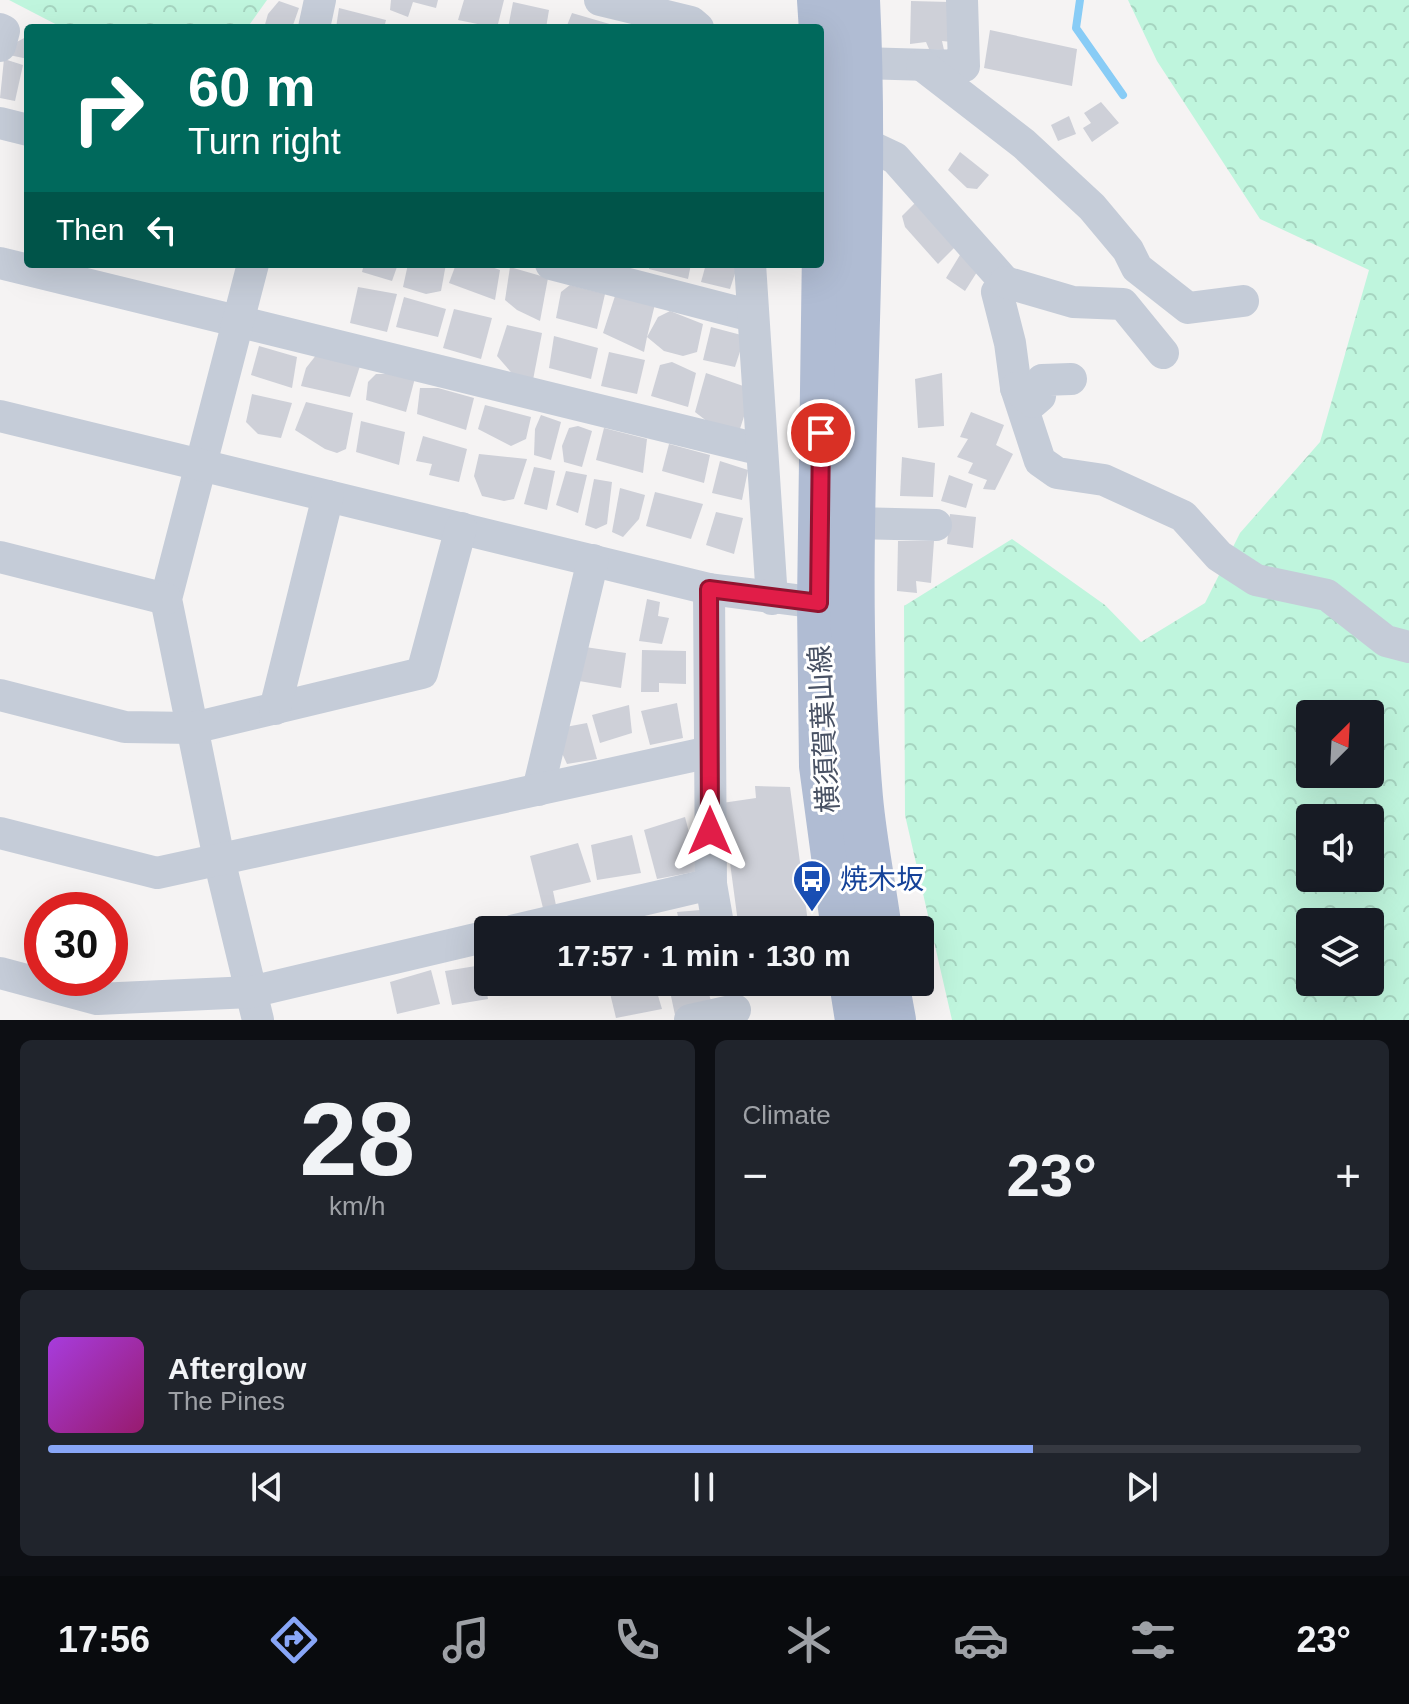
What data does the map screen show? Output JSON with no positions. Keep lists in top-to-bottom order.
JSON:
{
  "streets": {
    "main road": ["横須賀葉山線"]
  },
  "places": {
    "bus stop": ["焼木坂"]
  },
  "north": "top right",
  "page": {
    "turn": ["60 m", "Turn right"],
    "then": "Then",
    "limit": "30",
    "trip": "17:57 · 1 min · 130 m",
    "tile": [
      ["28", "km/h"],
      "Climate"
    ],
    "heat": ["−", "23°", "+"],
    "song": ["Afterglow", "The Pines"],
    "tabs": ["17:56", "23°"]
  }
}
